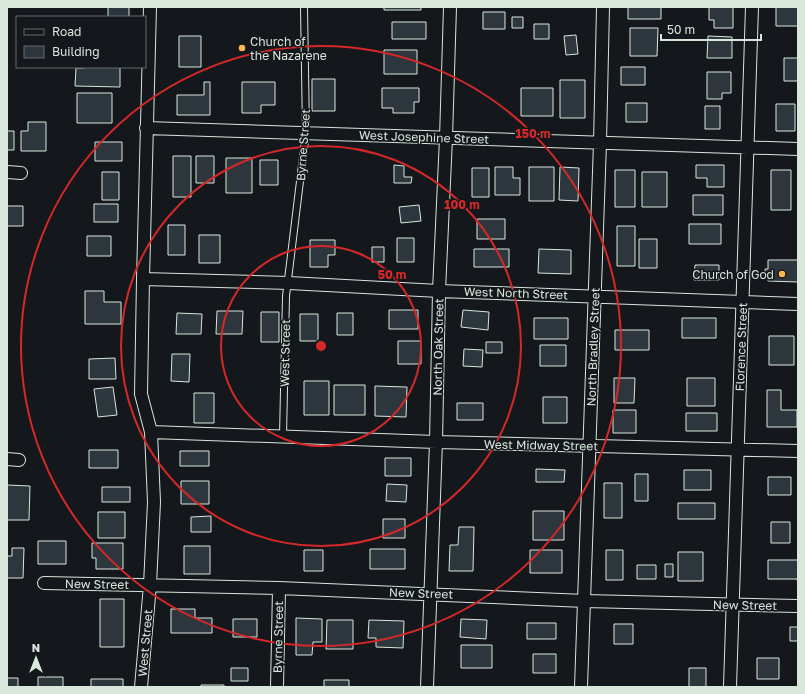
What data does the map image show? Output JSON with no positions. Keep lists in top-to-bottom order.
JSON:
{
  "streets": {
    "street": [
      "West Josephine Street",
      "Byrne Street",
      "West North Street",
      "North Oak Street",
      "North Bradley Street",
      "Florence Street",
      "West Street",
      "West Midway Street",
      "New Street"
    ]
  },
  "crossings": [
    ["West Josephine Street", "Byrne Street"],
    ["West Josephine Street", "North Oak Street"],
    ["West Josephine Street", "North Bradley Street"],
    ["West Josephine Street", "Florence Street"],
    ["West Josephine Street", "West Street"],
    ["Byrne Street", "West North Street"],
    ["Byrne Street", "West Street"],
    ["Byrne Street", "New Street"],
    ["West North Street", "North Oak Street"],
    ["West North Street", "North Bradley Street"],
    ["West North Street", "Florence Street"],
    ["West North Street", "West Street"],
    ["North Oak Street", "West Midway Street"],
    ["North Oak Street", "New Street"],
    ["North Bradley Street", "West Midway Street"],
    ["North Bradley Street", "New Street"],
    ["Florence Street", "West Midway Street"],
    ["Florence Street", "New Street"],
    ["West Street", "West Midway Street"],
    ["West Street", "New Street"]
  ],
  "places": ["Church of the Nazarene", "Church of God"],
  "legend": ["Road", "Building"],
  "scale_bar": "50 m",
  "north": "top",
  "rings": ["150 m", "100 m", "50 m"]
}
